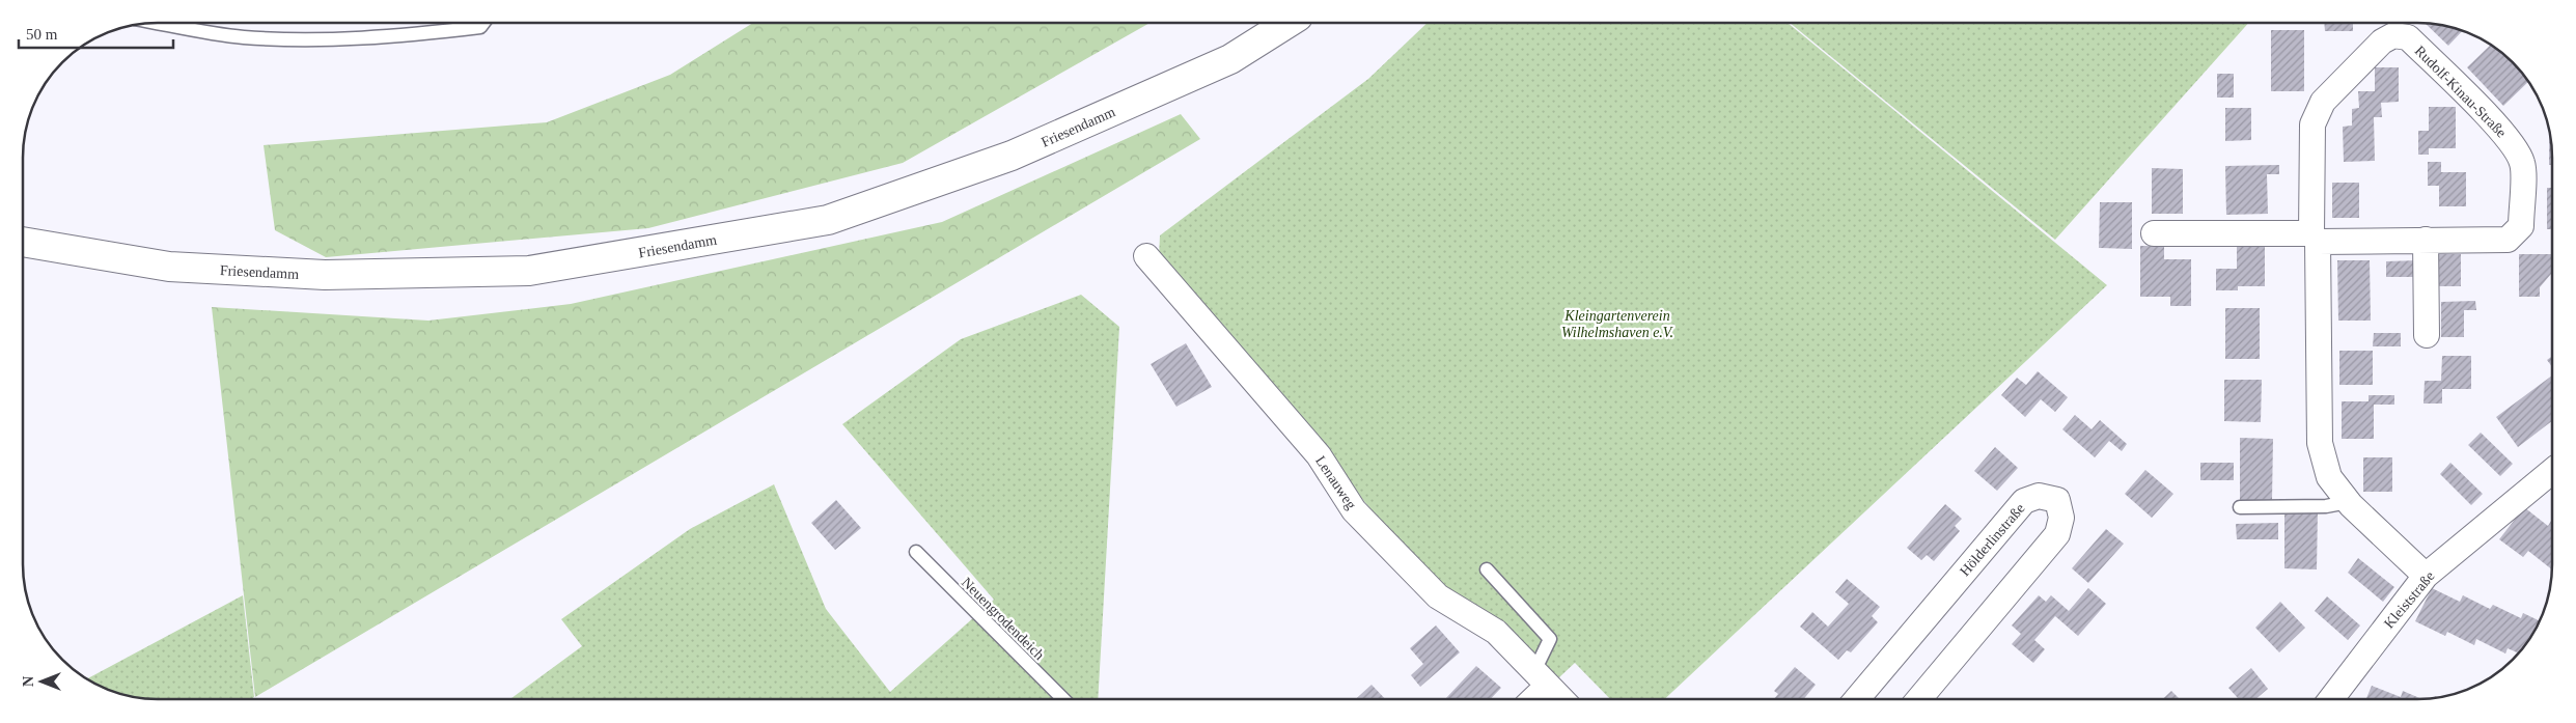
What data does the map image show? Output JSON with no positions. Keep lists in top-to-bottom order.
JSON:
{
  "streets": {
    "main road": ["Friesendamm"],
    "street": [
      "Rudolf-Kinau-Straße",
      "Lenauweg",
      "Hölderlinstraße",
      "Kleiststraße"
    ],
    "lane": ["Neuengrodendeich"]
  },
  "crossings": [
    ["Rudolf-Kinau-Straße", "Kleiststraße"]
  ],
  "parks": ["Kleingartenverein Wilhelmshaven e.V."],
  "scale_bar": "50 m",
  "north": "left"
}
